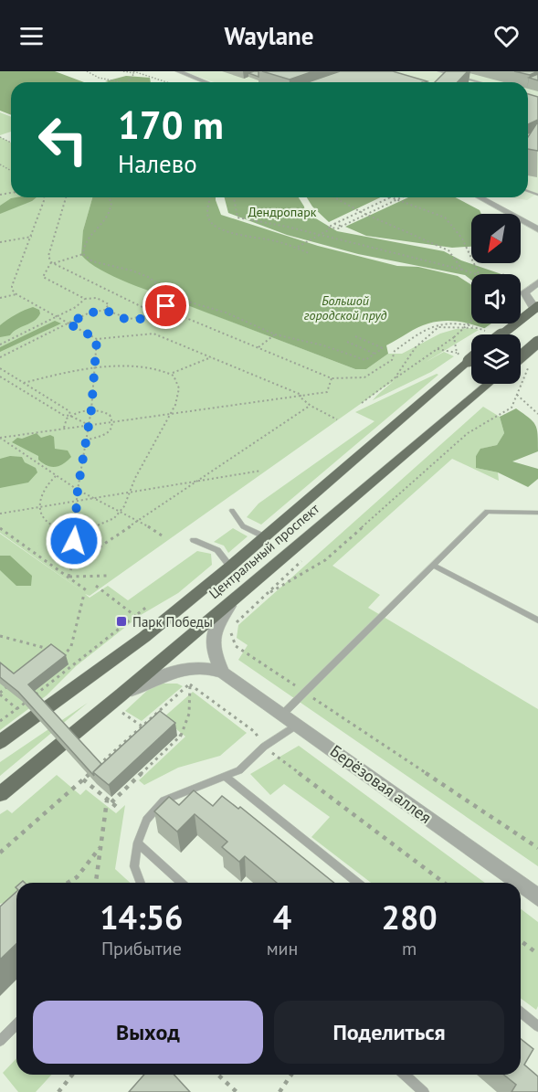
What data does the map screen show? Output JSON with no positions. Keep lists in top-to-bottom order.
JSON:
{
  "streets": {
    "main road": ["Центральный проспект"],
    "street": ["Берёзовая аллея"]
  },
  "water": ["Большой городской пруд"],
  "parks": ["Дендропарк"],
  "places": {
    "transit": ["Парк Победы"]
  },
  "north": "bottom left",
  "page": {
    "header": "Waylane",
    "turn": ["170 m", "Налево"],
    "eta": [
      "14:56",
      "Прибытие",
      "4",
      "мин",
      "280",
      "m"
    ],
    "buttons": ["Выход", "Поделиться"]
  }
}
